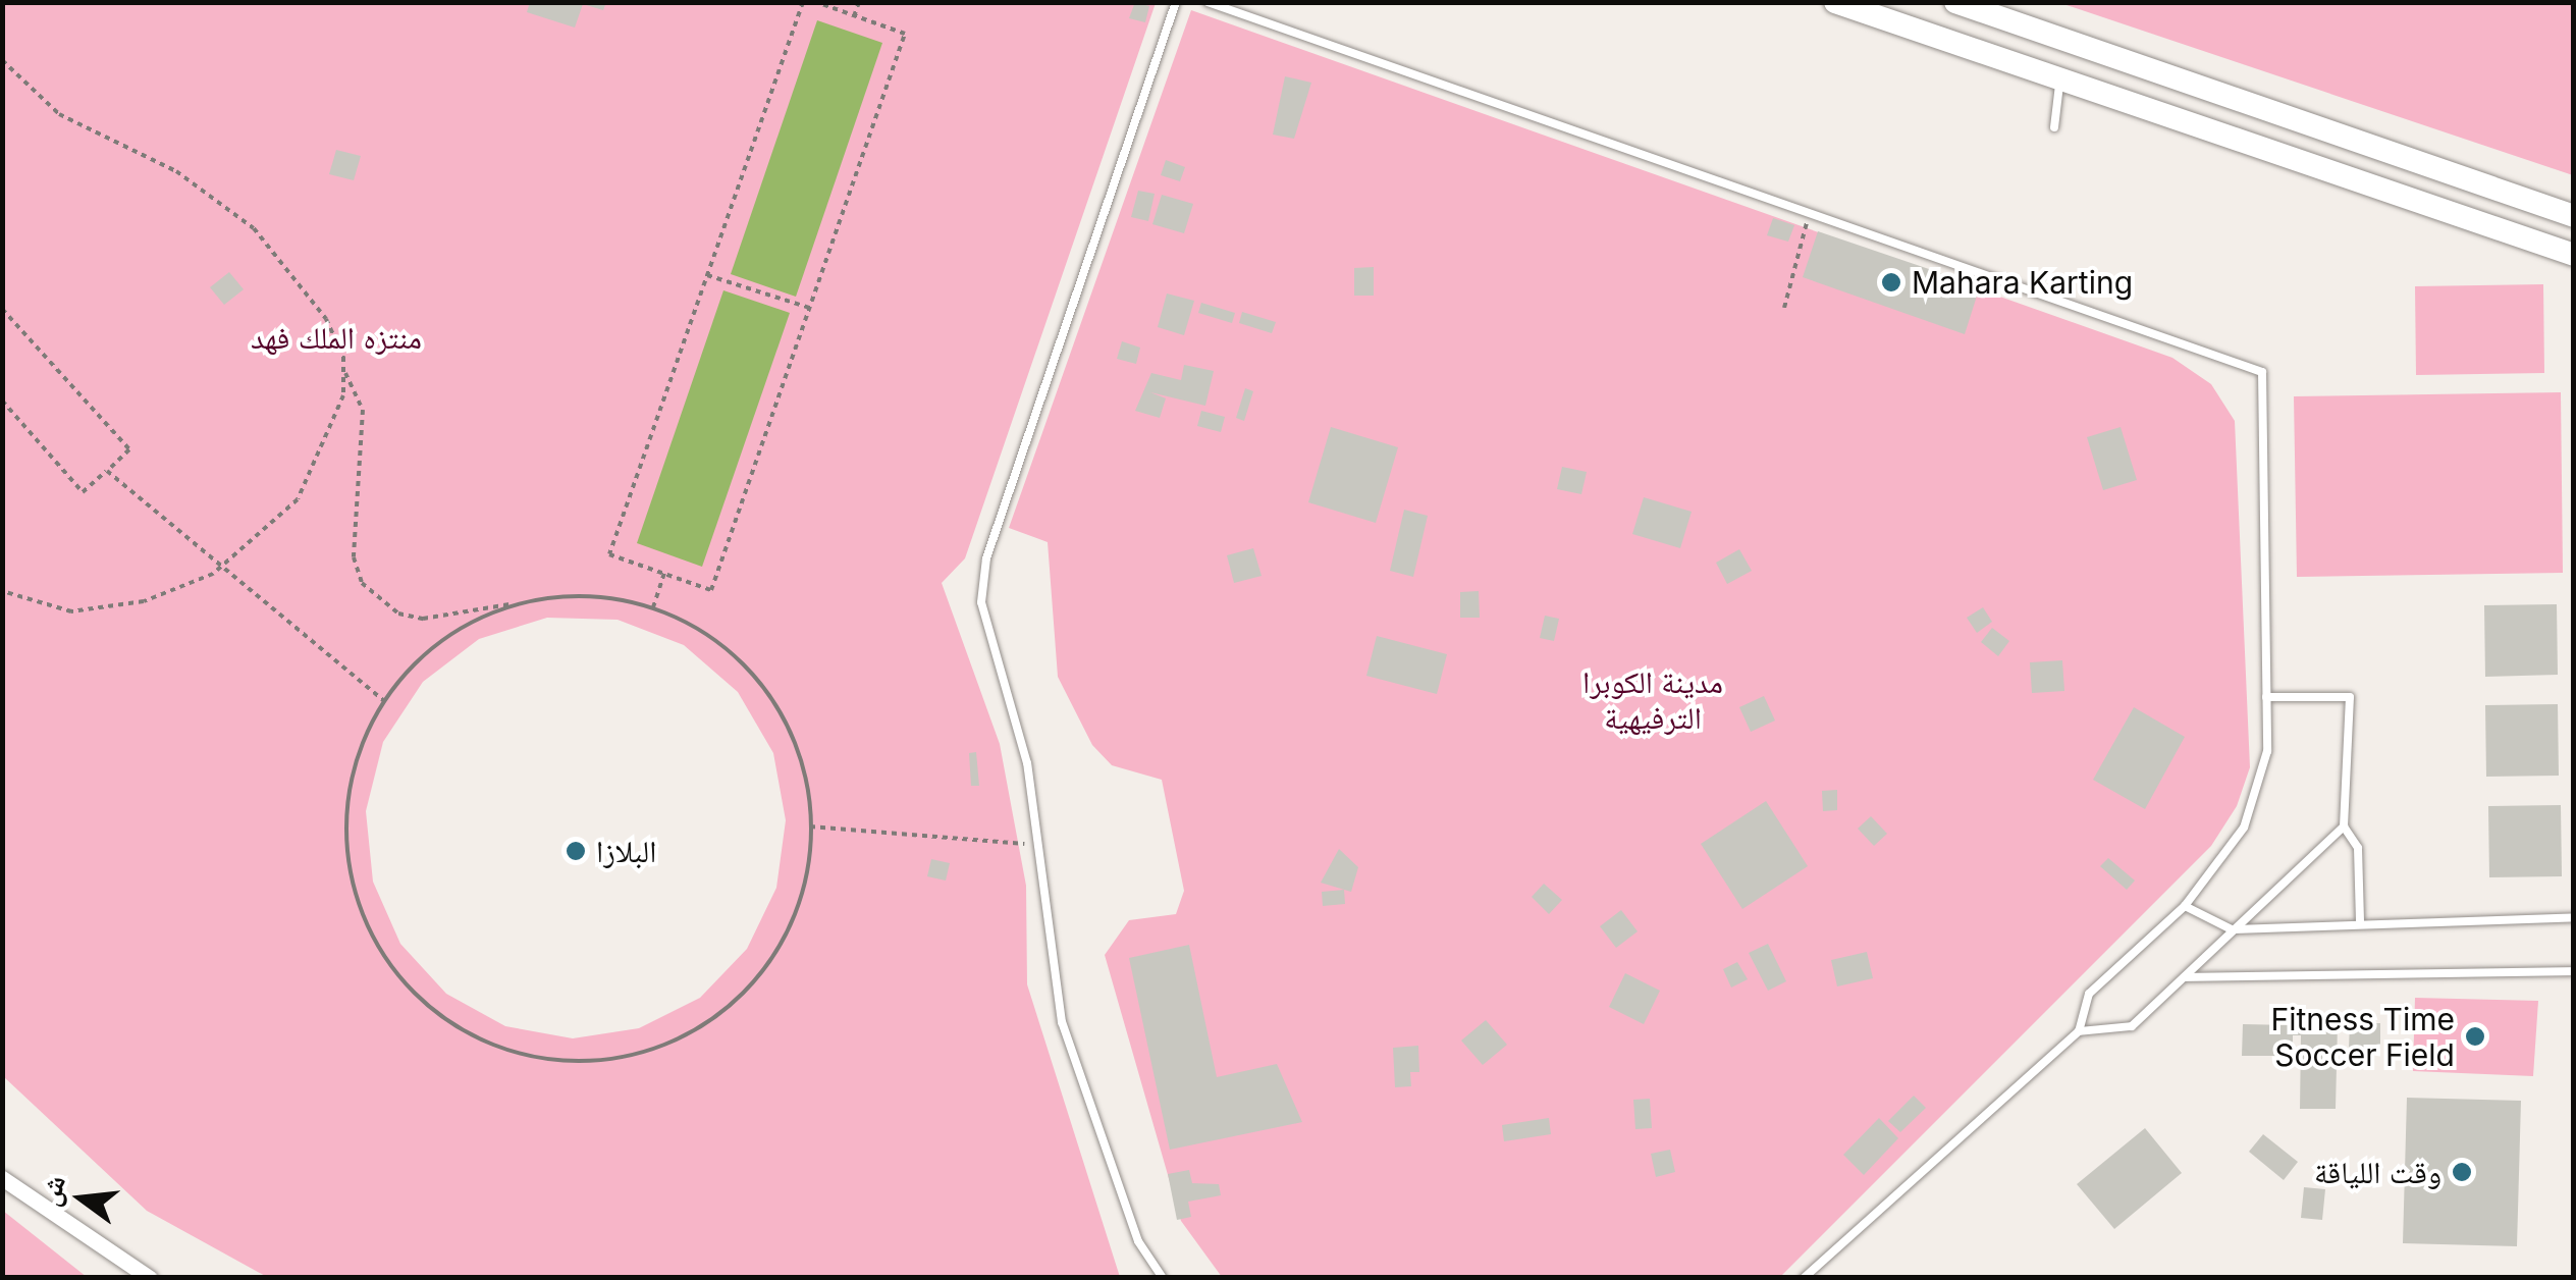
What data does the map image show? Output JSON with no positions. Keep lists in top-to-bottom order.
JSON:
{
  "parks": ["منتزه الملك فهد", "مدينة الكوبرا الترفيهية"],
  "places": [
    "Mahara Karting",
    "البلازا",
    "Fitness Time Soccer Field",
    "وقت اللياقة"
  ],
  "north": "left"
}
